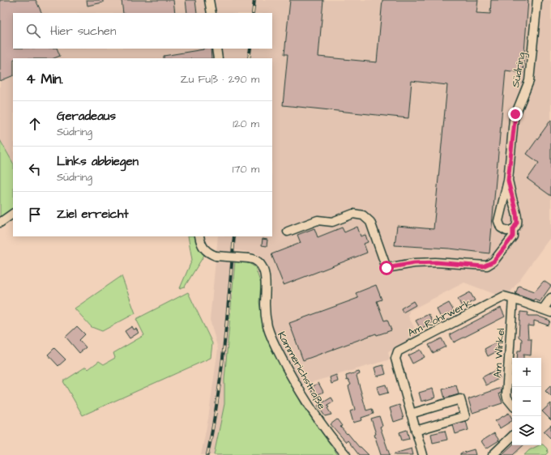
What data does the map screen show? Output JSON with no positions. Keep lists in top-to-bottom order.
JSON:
{
  "streets": {
    "street": [
      "Südring",
      "Am Rohrwerk",
      "Am Winkel",
      "Kammerichstraße"
    ]
  },
  "crossings": [
    ["Am Rohrwerk", "Am Winkel"]
  ],
  "page": {
    "search": "Hier suchen",
    "heading": ["4 Min.", "Zu Fuß · 290 m"],
    "list": [
      ["Geradeaus", "Südring", "120 m"],
      ["Links abbiegen", "Südring", "170 m"],
      "Ziel erreicht"
    ],
    "map_buttons": ["+", "−"]
  }
}
